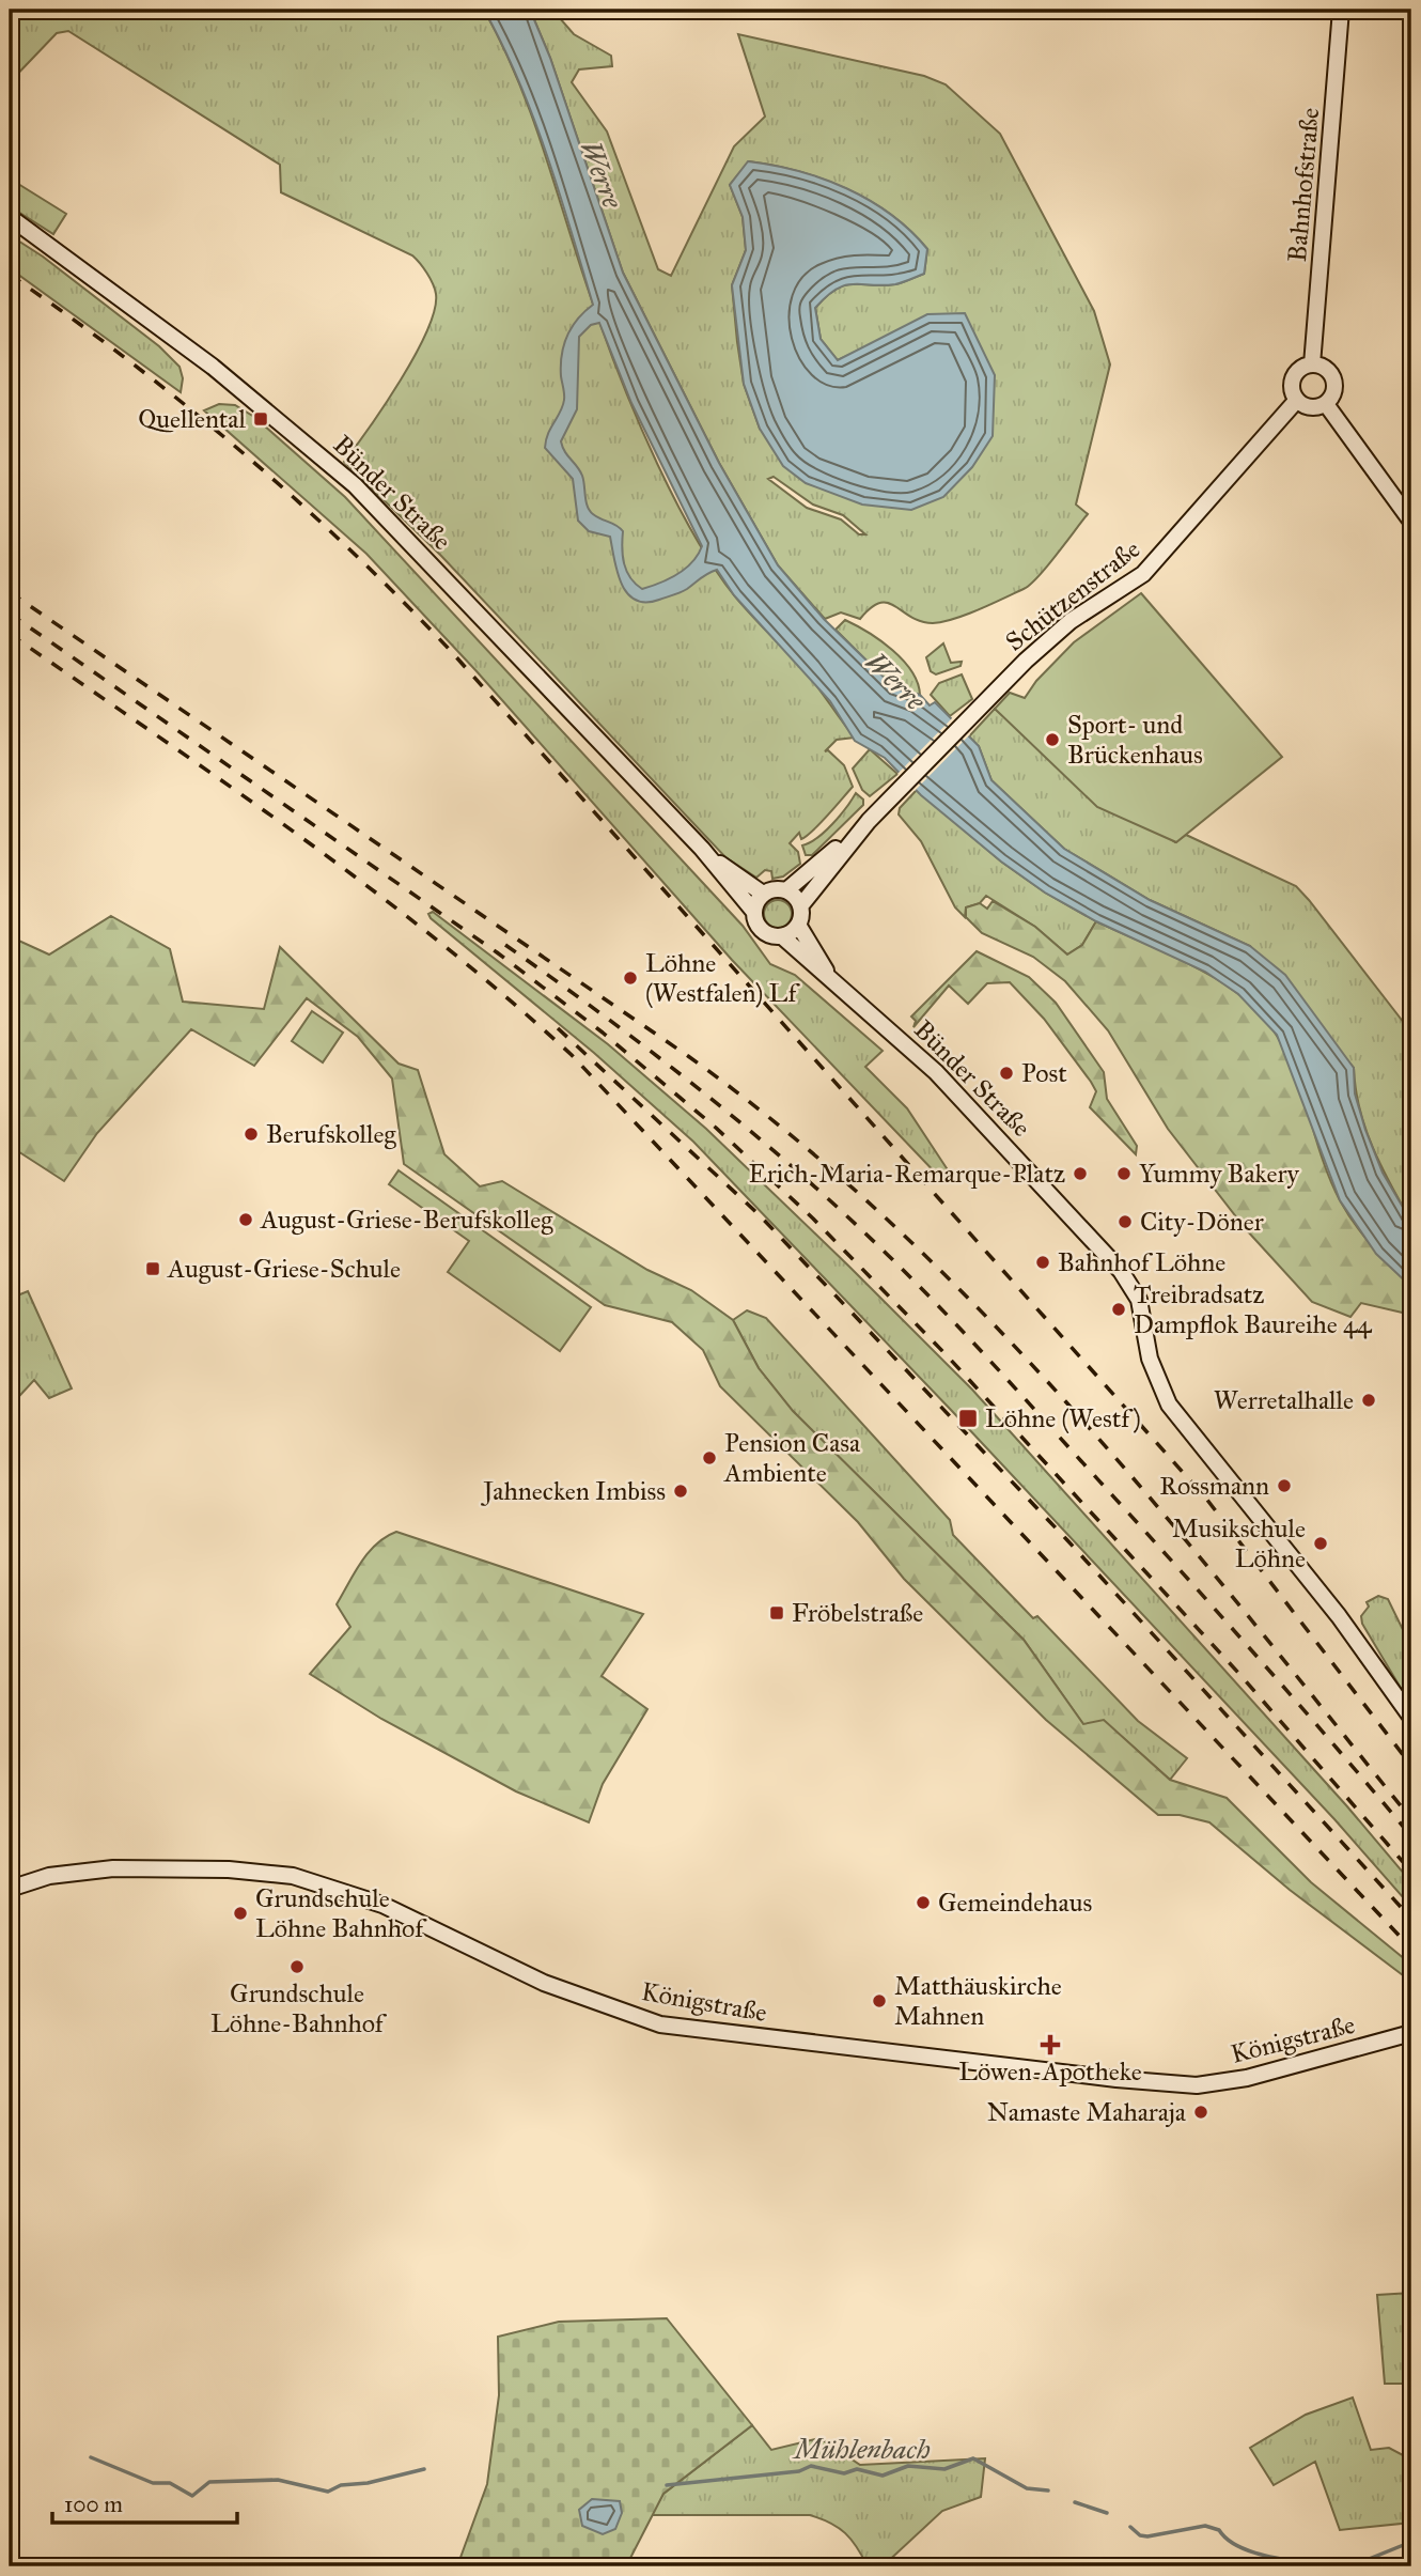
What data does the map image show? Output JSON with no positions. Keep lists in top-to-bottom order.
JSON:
{
  "streets": {
    "main road": [
      "Bahnhofstraße",
      "Bünder Straße",
      "Schützenstraße",
      "Königstraße"
    ]
  },
  "crossings": [
    ["Bahnhofstraße", "Schützenstraße"],
    ["Bünder Straße", "Schützenstraße"]
  ],
  "water": ["Werre", "Mühlenbach"],
  "places": {
    "transit": [
      "Quellental",
      "August-Griese-Schule",
      "Löhne (Westf)",
      "Fröbelstraße"
    ],
    "other": [
      "Sport- und Brückenhaus",
      "Löhne (Westfalen) Lf",
      "Post",
      "Berufskolleg",
      "Erich-Maria-Remarque-Platz",
      "Yummy Bakery",
      "August-Griese-Berufskolleg",
      "City-Döner",
      "Bahnhof Löhne",
      "Treibradsatz Dampflok Baureihe 44",
      "Werretalhalle",
      "Pension Casa Ambiente",
      "Rossmann",
      "Jahnecken Imbiss",
      "Musikschule Löhne",
      "Gemeindehaus",
      "Grundschule Löhne Bahnhof",
      "Grundschule Löhne-Bahnhof",
      "Matthäuskirche Mahnen",
      "Namaste Maharaja"
    ],
    "health": ["Löwen-Apotheke"]
  },
  "scale_bar": "100 m"
}
